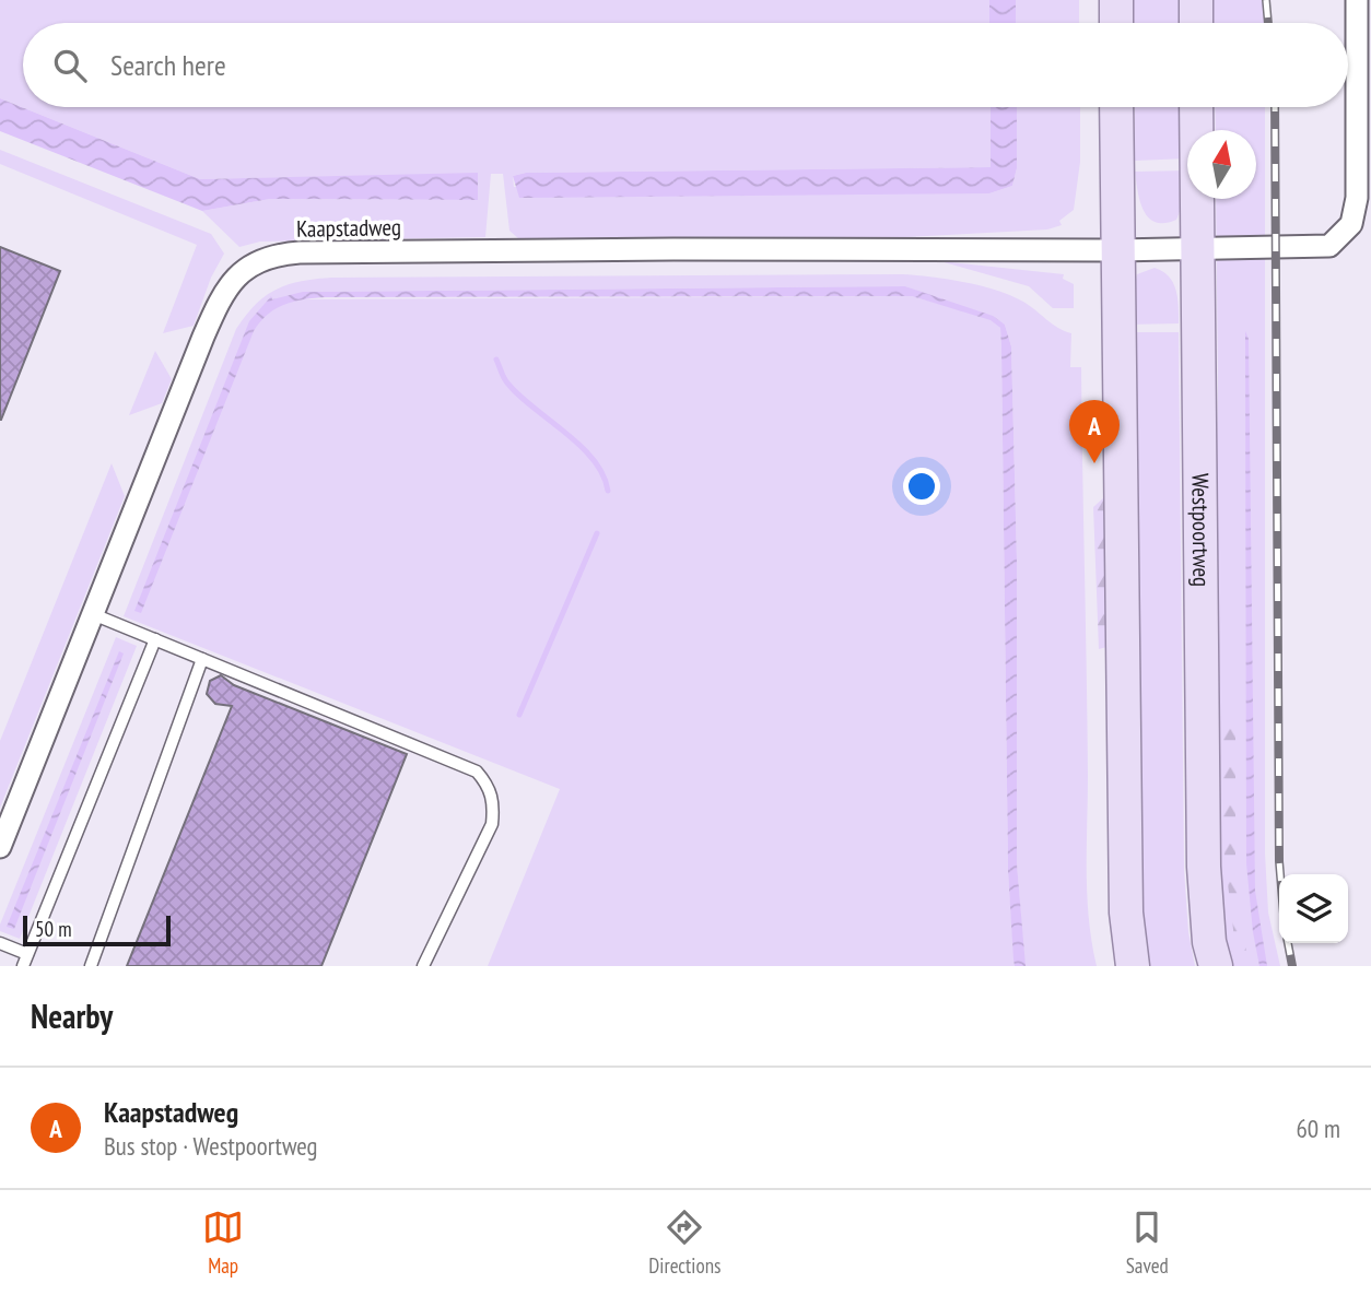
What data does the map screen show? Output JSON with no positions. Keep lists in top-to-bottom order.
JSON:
{
  "streets": {
    "main road": ["Westpoortweg"],
    "street": ["Kaapstadweg"]
  },
  "crossings": [
    ["Kaapstadweg", "Westpoortweg"]
  ],
  "scale_bar": "50 m",
  "north": "top",
  "page": {
    "search": "Search here",
    "pins": "A",
    "scale": "50 m",
    "heading": "Nearby",
    "list": [
      {
        "mark": "A",
        "name": "Kaapstadweg",
        "note": "Bus stop · Westpoortweg",
        "value": "60 m"
      }
    ],
    "nav": ["Map", "Directions", "Saved"]
  }
}
